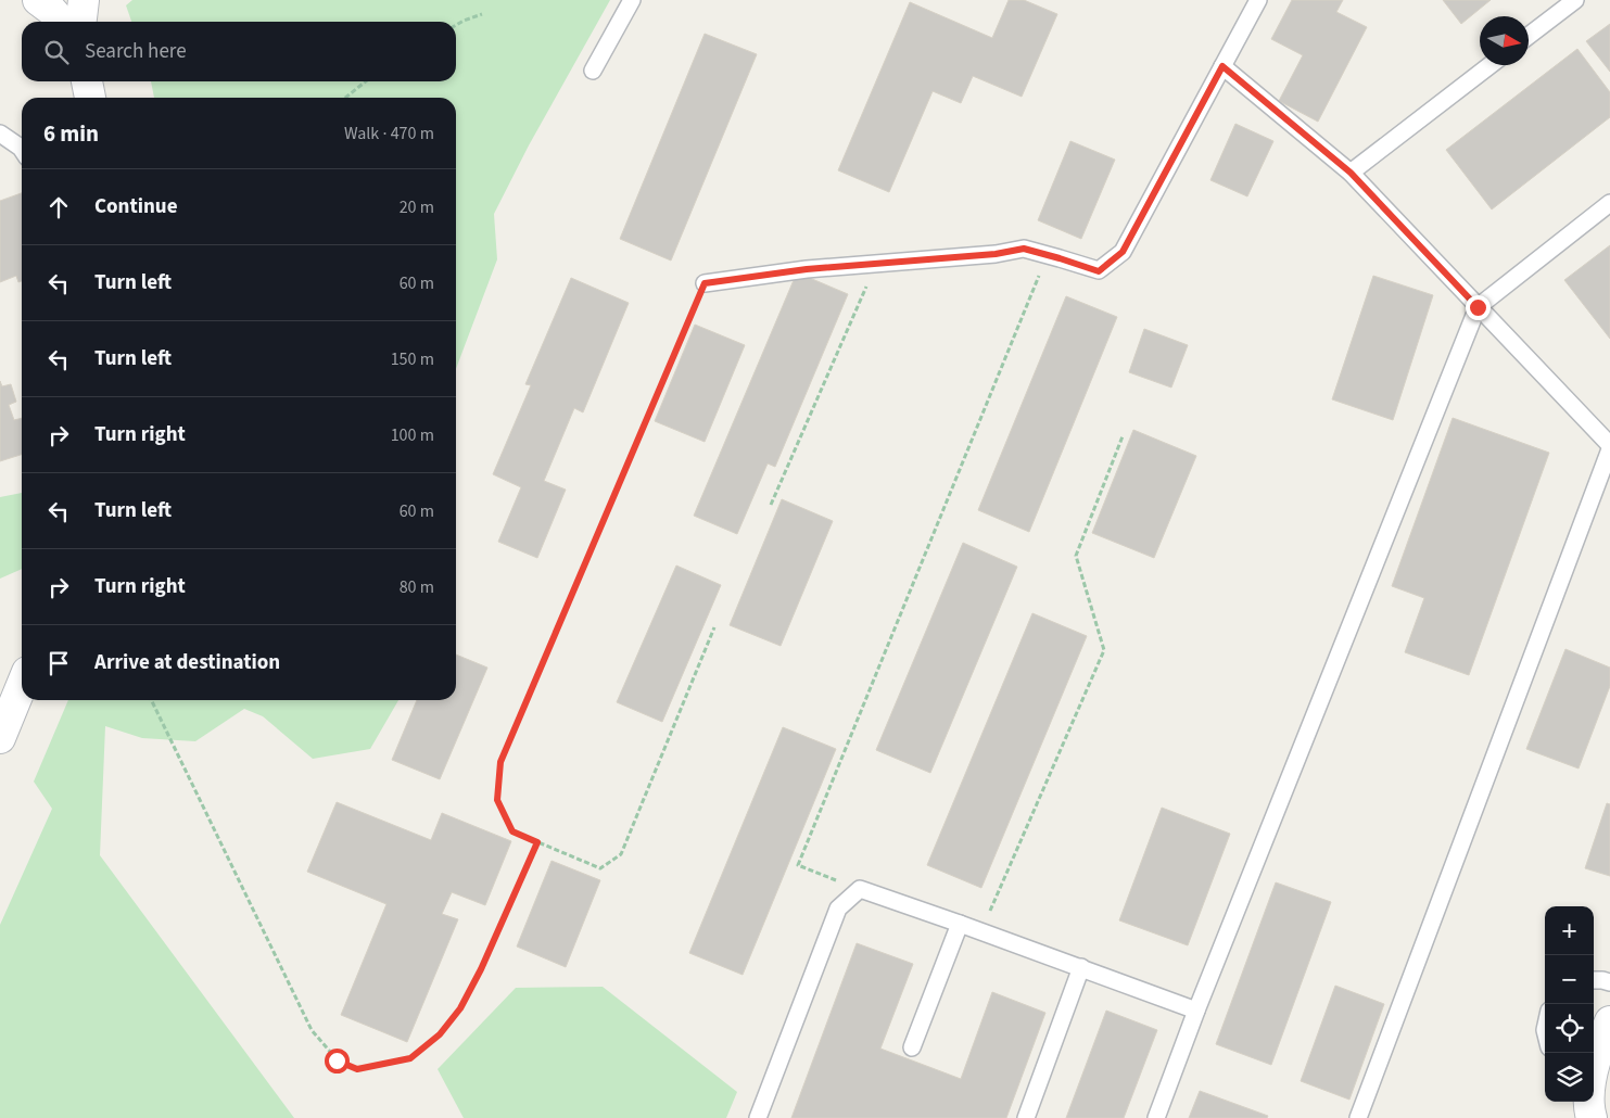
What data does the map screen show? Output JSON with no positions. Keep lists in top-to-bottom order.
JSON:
{
  "north": "right",
  "page": {
    "search": "Search here",
    "heading": ["6 min", "Walk · 470 m"],
    "list": [
      ["Continue", "20 m"],
      ["Turn left", "60 m"],
      ["Turn left", "150 m"],
      ["Turn right", "100 m"],
      ["Turn left", "60 m"],
      ["Turn right", "80 m"],
      "Arrive at destination"
    ],
    "map_buttons": ["+", "−"]
  }
}
